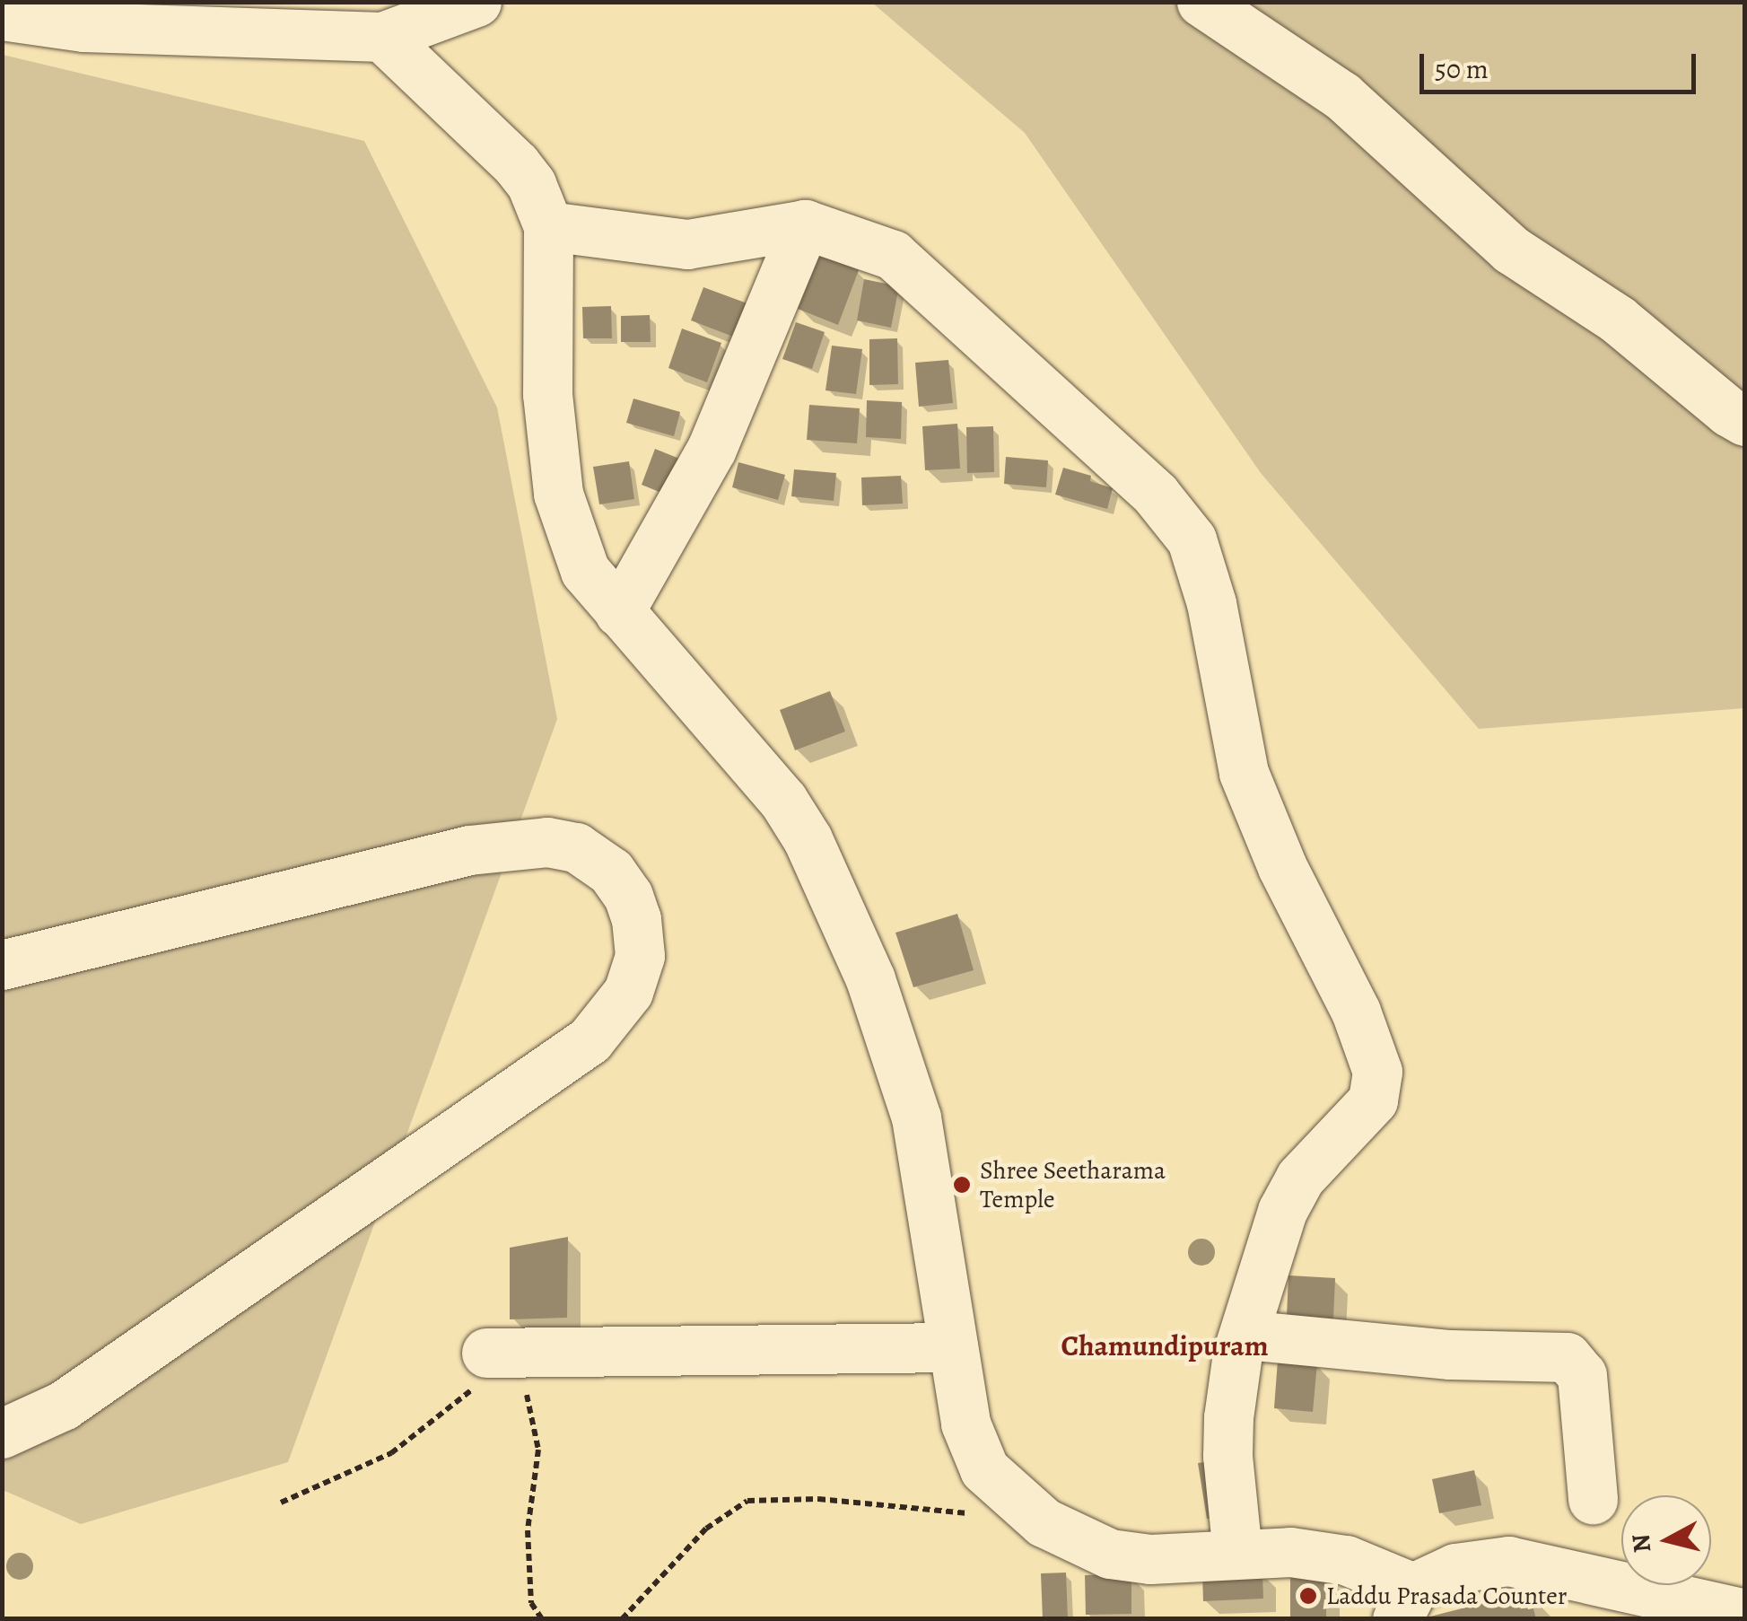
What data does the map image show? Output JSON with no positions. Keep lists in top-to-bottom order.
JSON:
{
  "districts": ["Chamundipuram"],
  "places": ["Shree Seetharama Temple", "Laddu Prasada Counter"],
  "scale_bar": "50 m",
  "north": "left"
}
